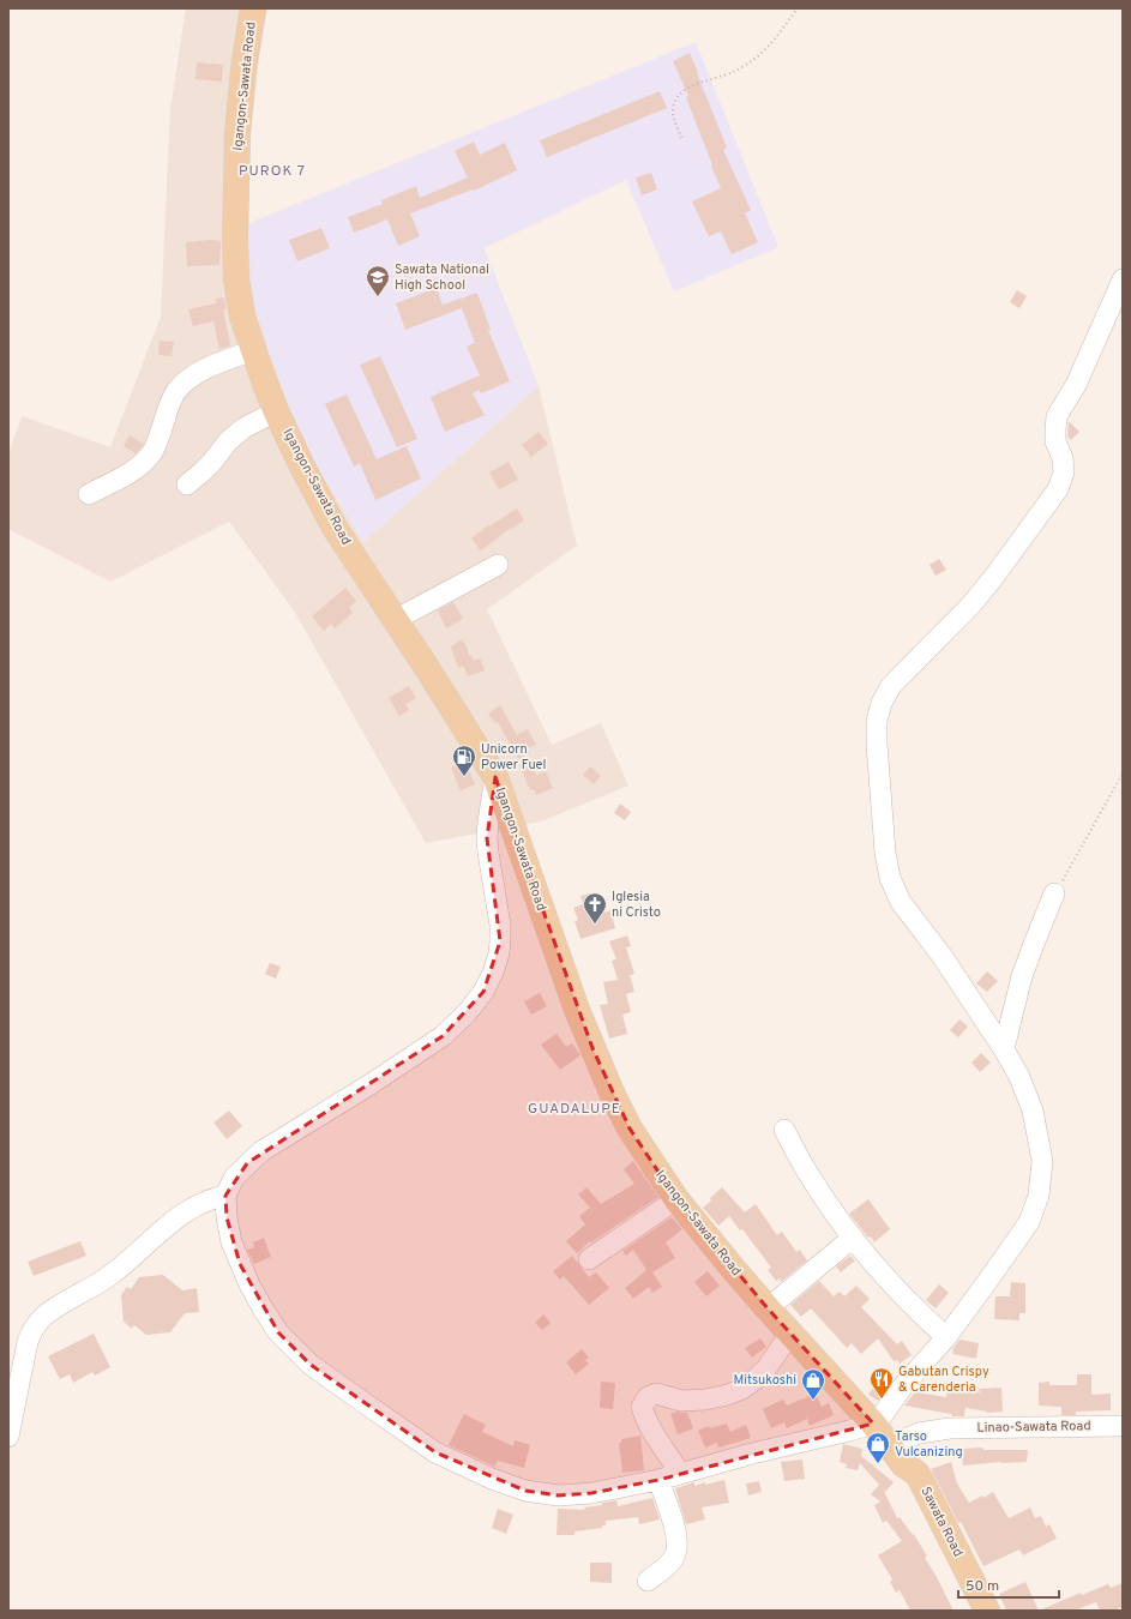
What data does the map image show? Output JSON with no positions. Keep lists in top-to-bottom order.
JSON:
{
  "streets": {
    "main road": ["Igangon-Sawata Road", "Sawata Road"],
    "street": ["Linao-Sawata Road"]
  },
  "crossings": [
    ["Igangon-Sawata Road", "Linao-Sawata Road"],
    ["Igangon-Sawata Road", "Sawata Road"],
    ["Linao-Sawata Road", "Sawata Road"]
  ],
  "districts": ["PUROK 7", "GUADALUPE"],
  "places": {
    "school or university": ["Sawata National High School"],
    "fuel station": ["Unicorn Power Fuel"],
    "church": ["Iglesia ni Cristo"],
    "restaurant": ["Gabutan Crispy & Carenderia"],
    "shop": ["Mitsukoshi", "Tarso Vulcanizing"]
  },
  "scale_bar": "50 m"
}
